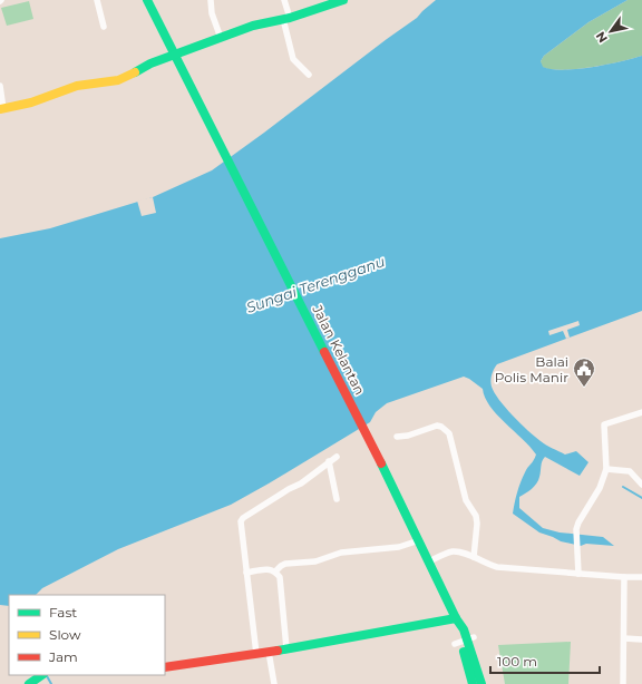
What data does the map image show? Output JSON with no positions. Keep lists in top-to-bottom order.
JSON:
{
  "streets": {
    "main road": ["Jalan Kelantan"]
  },
  "water": ["Sungai Terengganu"],
  "places": {
    "public building": ["Balai Polis Manir"]
  },
  "legend": ["Fast", "Slow", "Jam"],
  "scale_bar": "100 m",
  "north": "bottom left"
}
